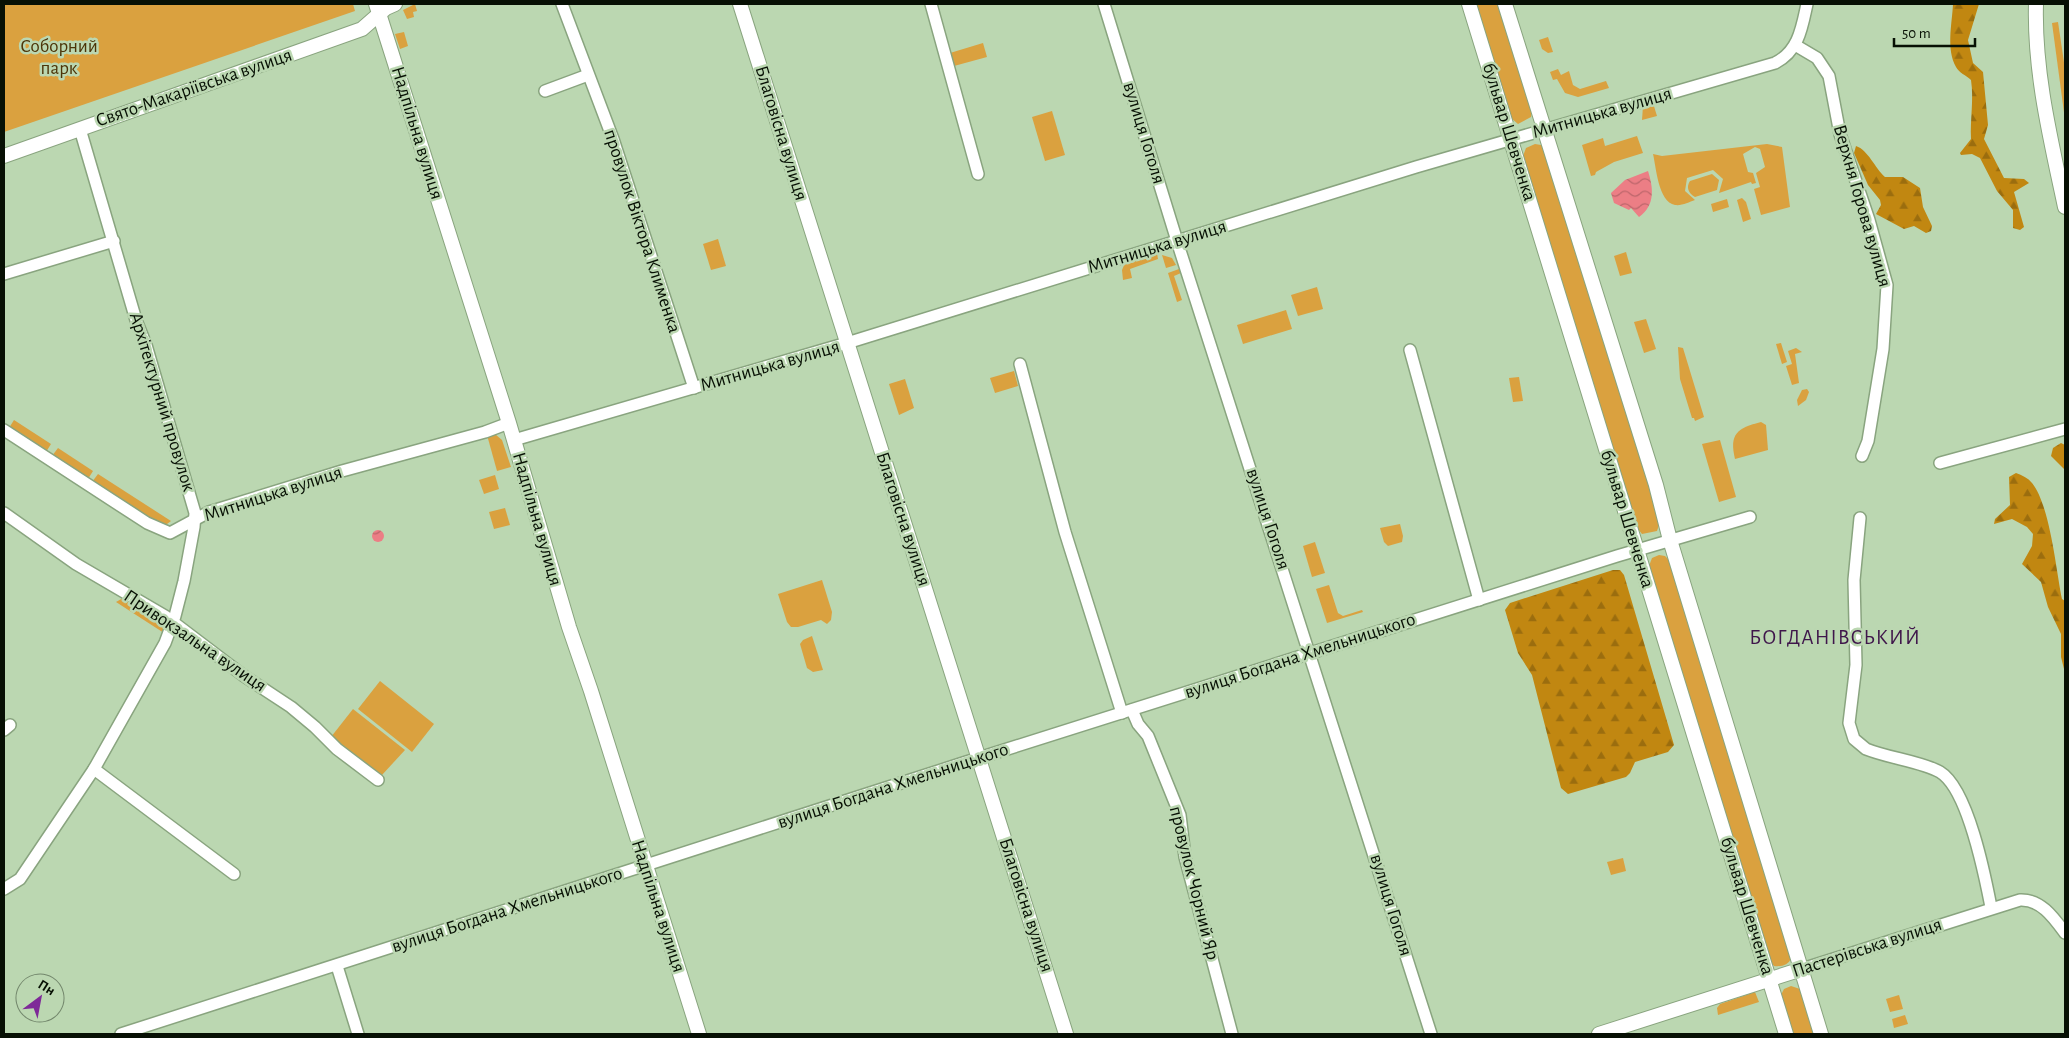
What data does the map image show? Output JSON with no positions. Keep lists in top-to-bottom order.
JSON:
{
  "streets": {
    "main road": [
      "Свято-Макаріївська вулиця",
      "бульвар Шевченка",
      "Надпільна вулиця",
      "Благовісна вулиця",
      "Пастерівська вулиця"
    ],
    "street": [
      "Митницька вулиця",
      "вулиця Гоголя",
      "Верхня Горова вулиця",
      "провулок Віктора Клименка",
      "Архітектурний провулок",
      "Привокзальна вулиця",
      "вулиця Богдана Хмельницького",
      "провулок Чорний Яр"
    ]
  },
  "crossings": [
    ["Свято-Макаріївська вулиця", "Надпільна вулиця"],
    ["Свято-Макаріївська вулиця", "Архітектурний провулок"],
    ["Митницька вулиця", "бульвар Шевченка"],
    ["Митницька вулиця", "Надпільна вулиця"],
    ["Митницька вулиця", "Благовісна вулиця"],
    ["Митницька вулиця", "вулиця Гоголя"],
    ["Митницька вулиця", "Верхня Горова вулиця"],
    ["Митницька вулиця", "провулок Віктора Клименка"],
    ["Митницька вулиця", "Архітектурний провулок"],
    ["бульвар Шевченка", "вулиця Богдана Хмельницького"],
    ["бульвар Шевченка", "Пастерівська вулиця"],
    ["Надпільна вулиця", "вулиця Богдана Хмельницького"],
    ["Благовісна вулиця", "вулиця Богдана Хмельницького"],
    ["вулиця Гоголя", "вулиця Богдана Хмельницького"],
    ["Архітектурний провулок", "Привокзальна вулиця"],
    ["вулиця Богдана Хмельницького", "провулок Чорний Яр"]
  ],
  "districts": ["БОГДАНІВСЬКИЙ"],
  "parks": ["Соборний парк"],
  "scale_bar": "50 m",
  "north": "top right"
}
